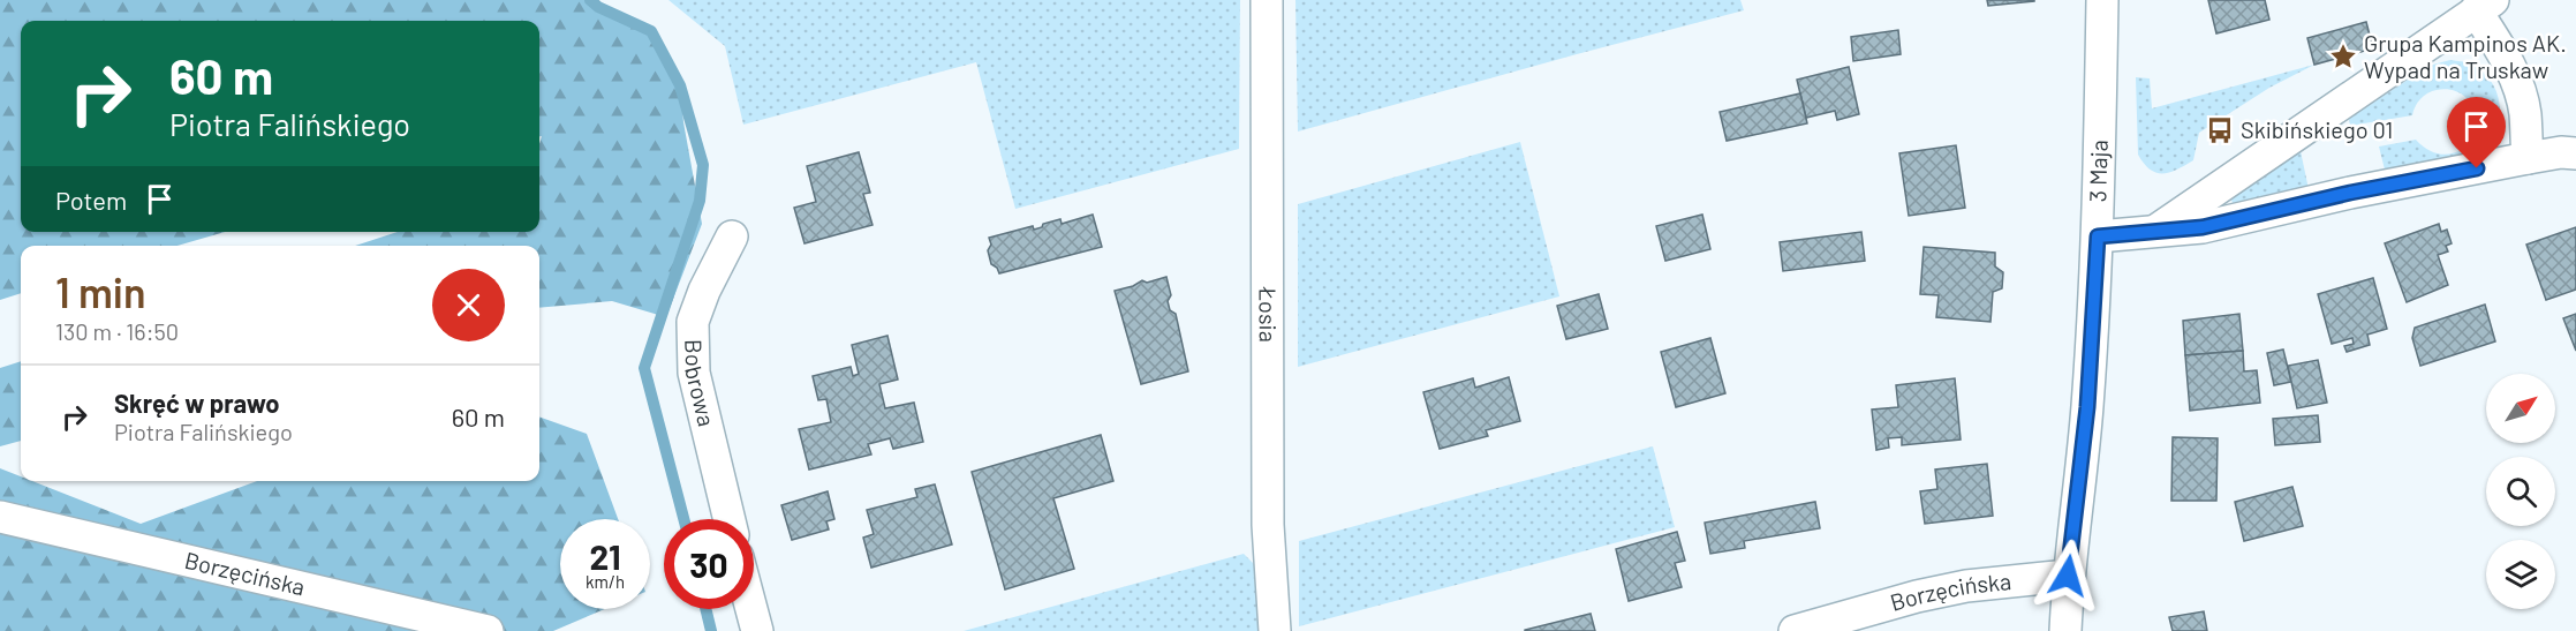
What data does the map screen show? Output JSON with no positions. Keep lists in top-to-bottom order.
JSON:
{
  "streets": {
    "street": [
      "3 Maja",
      "Łosia",
      "Bobrowa",
      "Borzęcińska"
    ]
  },
  "crossings": [
    ["3 Maja", "Borzęcińska"]
  ],
  "places": {
    "place": ["Grupa Kampinos AK. Wypad na Truskaw"],
    "bus stop": ["Skibińskiego 01"]
  },
  "north": "top right",
  "page": {
    "turn": ["60 m", "Piotra Falińskiego"],
    "then": "Potem",
    "heading": ["1 min", "130 m · 16:50"],
    "list": [
      {
        "name": "Skręć w prawo",
        "note": "Piotra Falińskiego",
        "value": "60 m"
      }
    ],
    "speed": "21 km/h",
    "limit": "30"
  }
}
